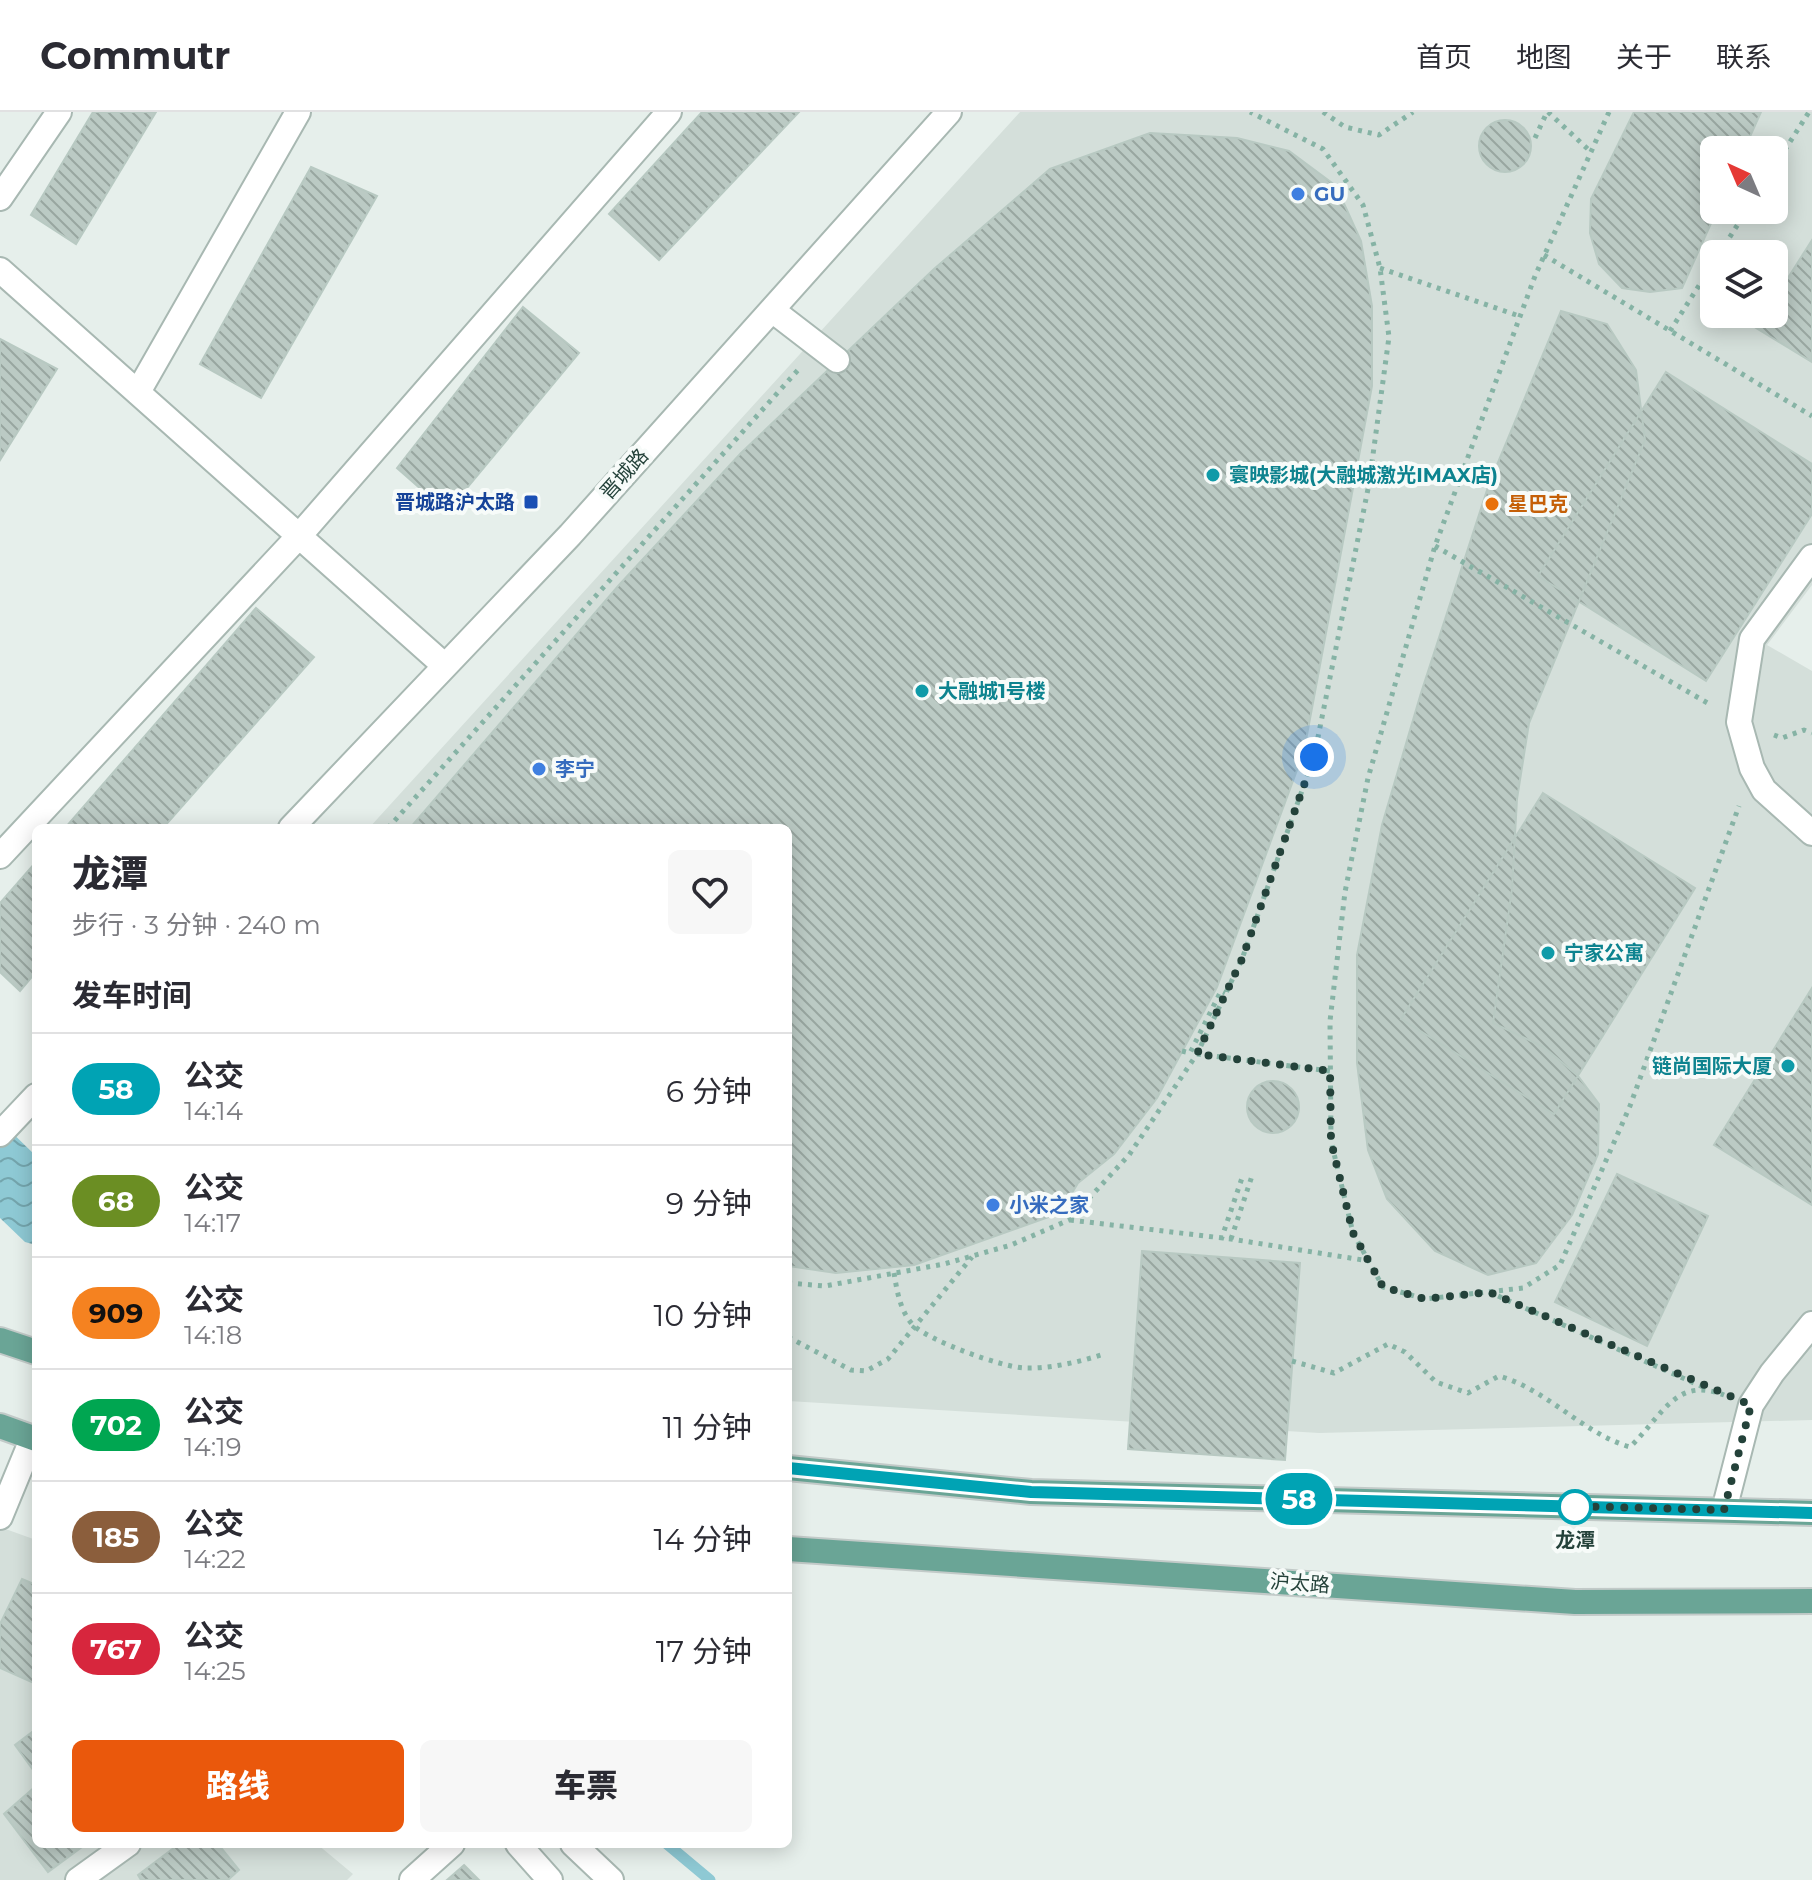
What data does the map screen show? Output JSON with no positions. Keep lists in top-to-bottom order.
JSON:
{
  "streets": {
    "main road": ["沪太路"],
    "street": ["晋城路"]
  },
  "places": {
    "other": [
      "GU",
      "寰映影城(大融城激光IMAX店)",
      "星巴克",
      "大融城1号楼",
      "李宁",
      "宁家公寓",
      "链尚国际大厦",
      "小米之家",
      "龙潭"
    ],
    "transit": ["晋城路沪太路"]
  },
  "lines": ["bus line 58"],
  "north": "top left",
  "page": {
    "header": "Commutr",
    "nav": [
      "首页",
      "地图",
      "关于",
      "联系"
    ],
    "on_map": "58",
    "heading": [
      ["龙潭", "步行 · 3 分钟 · 240 m"],
      "发车时间"
    ],
    "list": [
      {
        "mark": "58",
        "name": "公交",
        "note": "14:14",
        "value": "6 分钟"
      },
      {
        "mark": "68",
        "name": "公交",
        "note": "14:17",
        "value": "9 分钟"
      },
      {
        "mark": "909",
        "name": "公交",
        "note": "14:18",
        "value": "10 分钟"
      },
      {
        "mark": "702",
        "name": "公交",
        "note": "14:19",
        "value": "11 分钟"
      },
      {
        "mark": "185",
        "name": "公交",
        "note": "14:22",
        "value": "14 分钟"
      },
      {
        "mark": "767",
        "name": "公交",
        "note": "14:25",
        "value": "17 分钟"
      }
    ],
    "buttons": ["路线", "车票"]
  }
}
